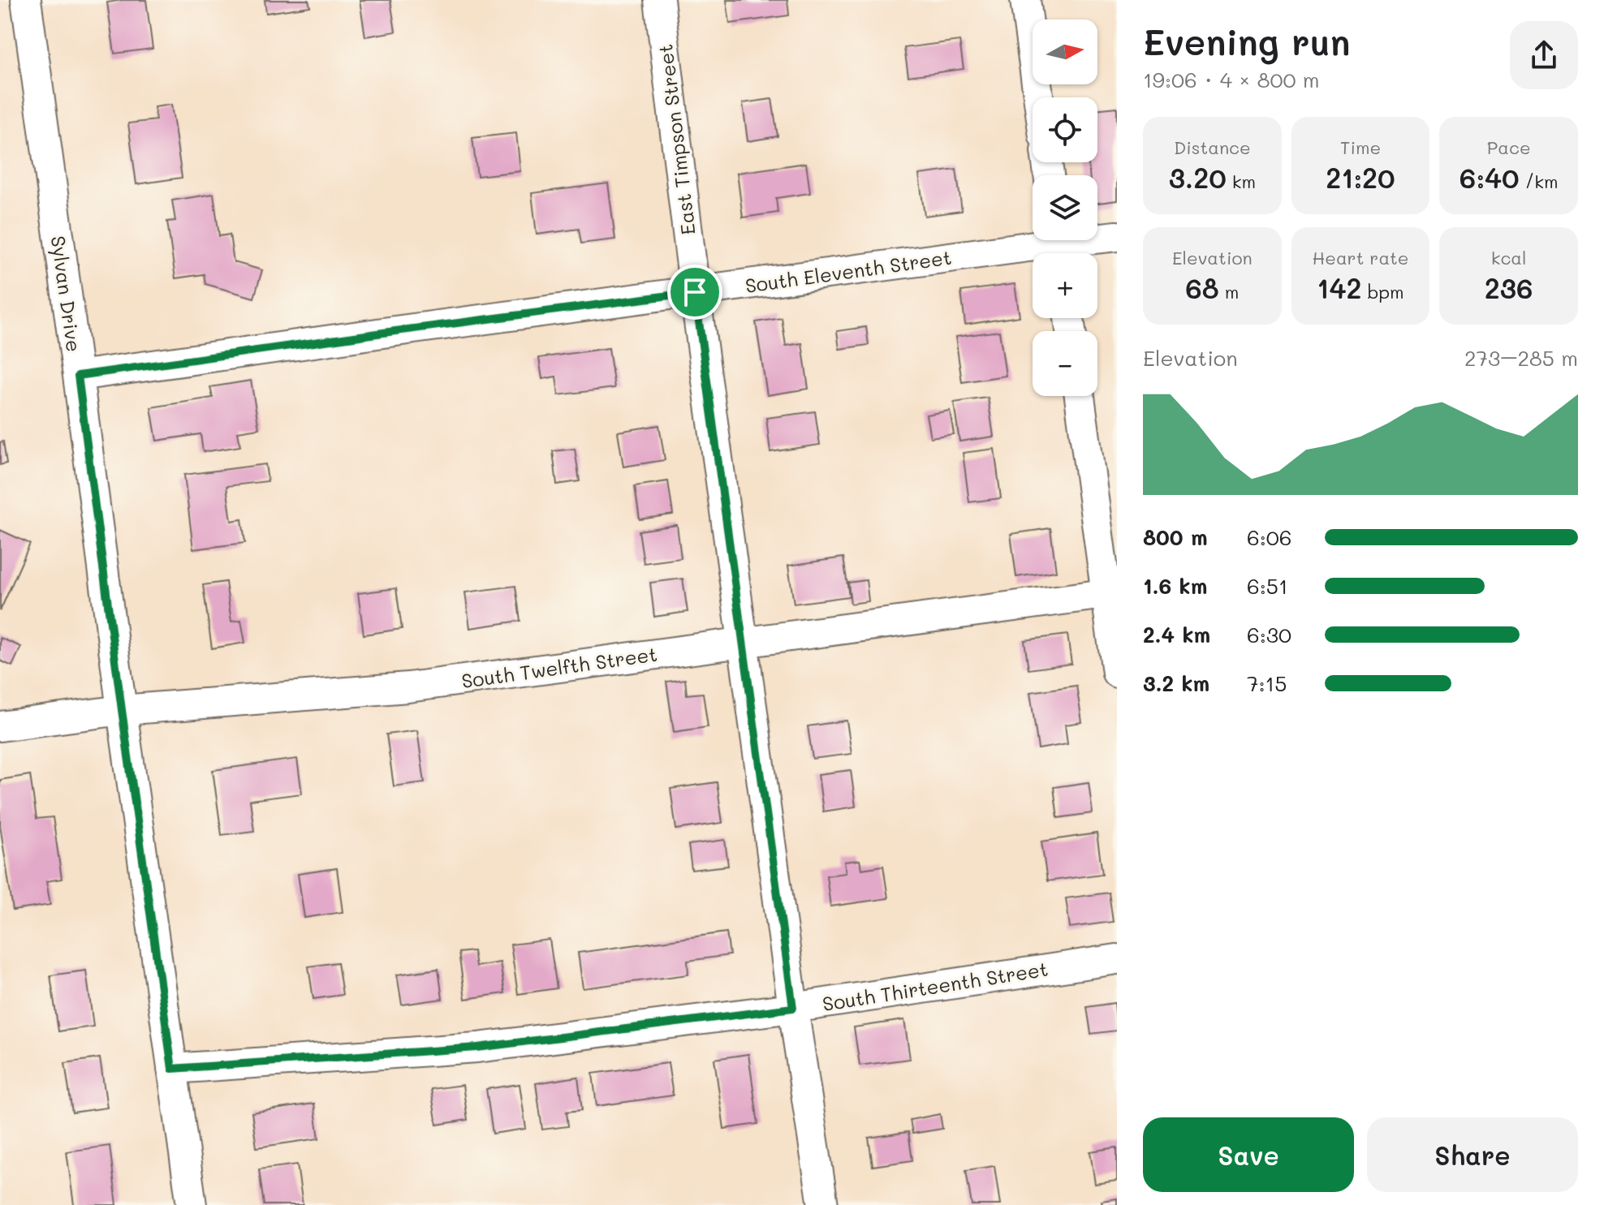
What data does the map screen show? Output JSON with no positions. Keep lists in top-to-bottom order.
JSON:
{
  "streets": {
    "street": [
      "East Timpson Street",
      "South Eleventh Street",
      "Sylvan Drive",
      "South Twelfth Street",
      "South Thirteenth Street"
    ]
  },
  "crossings": [
    ["East Timpson Street", "South Eleventh Street"],
    ["East Timpson Street", "South Twelfth Street"],
    ["East Timpson Street", "South Thirteenth Street"],
    ["South Eleventh Street", "Sylvan Drive"],
    ["Sylvan Drive", "South Twelfth Street"],
    ["Sylvan Drive", "South Thirteenth Street"]
  ],
  "north": "right",
  "page": {
    "heading": ["Evening run", "19:06 · 4 × 800 m"],
    "map_buttons": ["+", "−"],
    "stats": [
      ["Distance", "3.20 km"],
      ["Time", "21:20"],
      ["Pace", "6:40 /km"],
      ["Elevation", "68 m"],
      ["Heart rate", "142 bpm"],
      ["kcal", "236"]
    ],
    "chart": ["Elevation", "273–285 m"],
    "list": [
      {
        "name": "800 m",
        "note": "6:06"
      },
      {
        "name": "1.6 km",
        "note": "6:51"
      },
      {
        "name": "2.4 km",
        "note": "6:30"
      },
      {
        "name": "3.2 km",
        "note": "7:15"
      }
    ],
    "buttons": ["Save", "Share"]
  }
}
